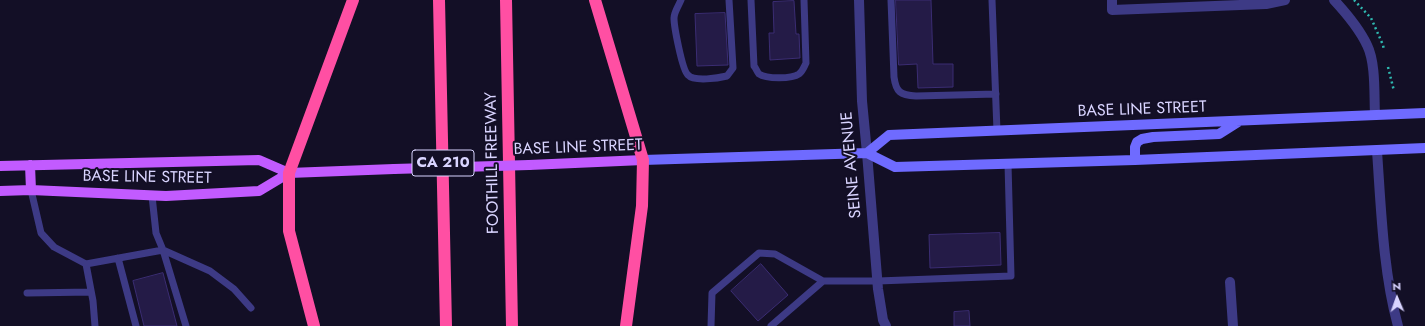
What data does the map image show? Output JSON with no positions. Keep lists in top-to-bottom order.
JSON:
{
  "streets": {
    "highway": ["CA 210", "FOOTHILL FREEWAY"],
    "main road": ["BASE LINE STREET"],
    "street": ["SEINE AVENUE"]
  },
  "crossings": [
    ["BASE LINE STREET", "SEINE AVENUE"]
  ],
  "north": "top"
}
